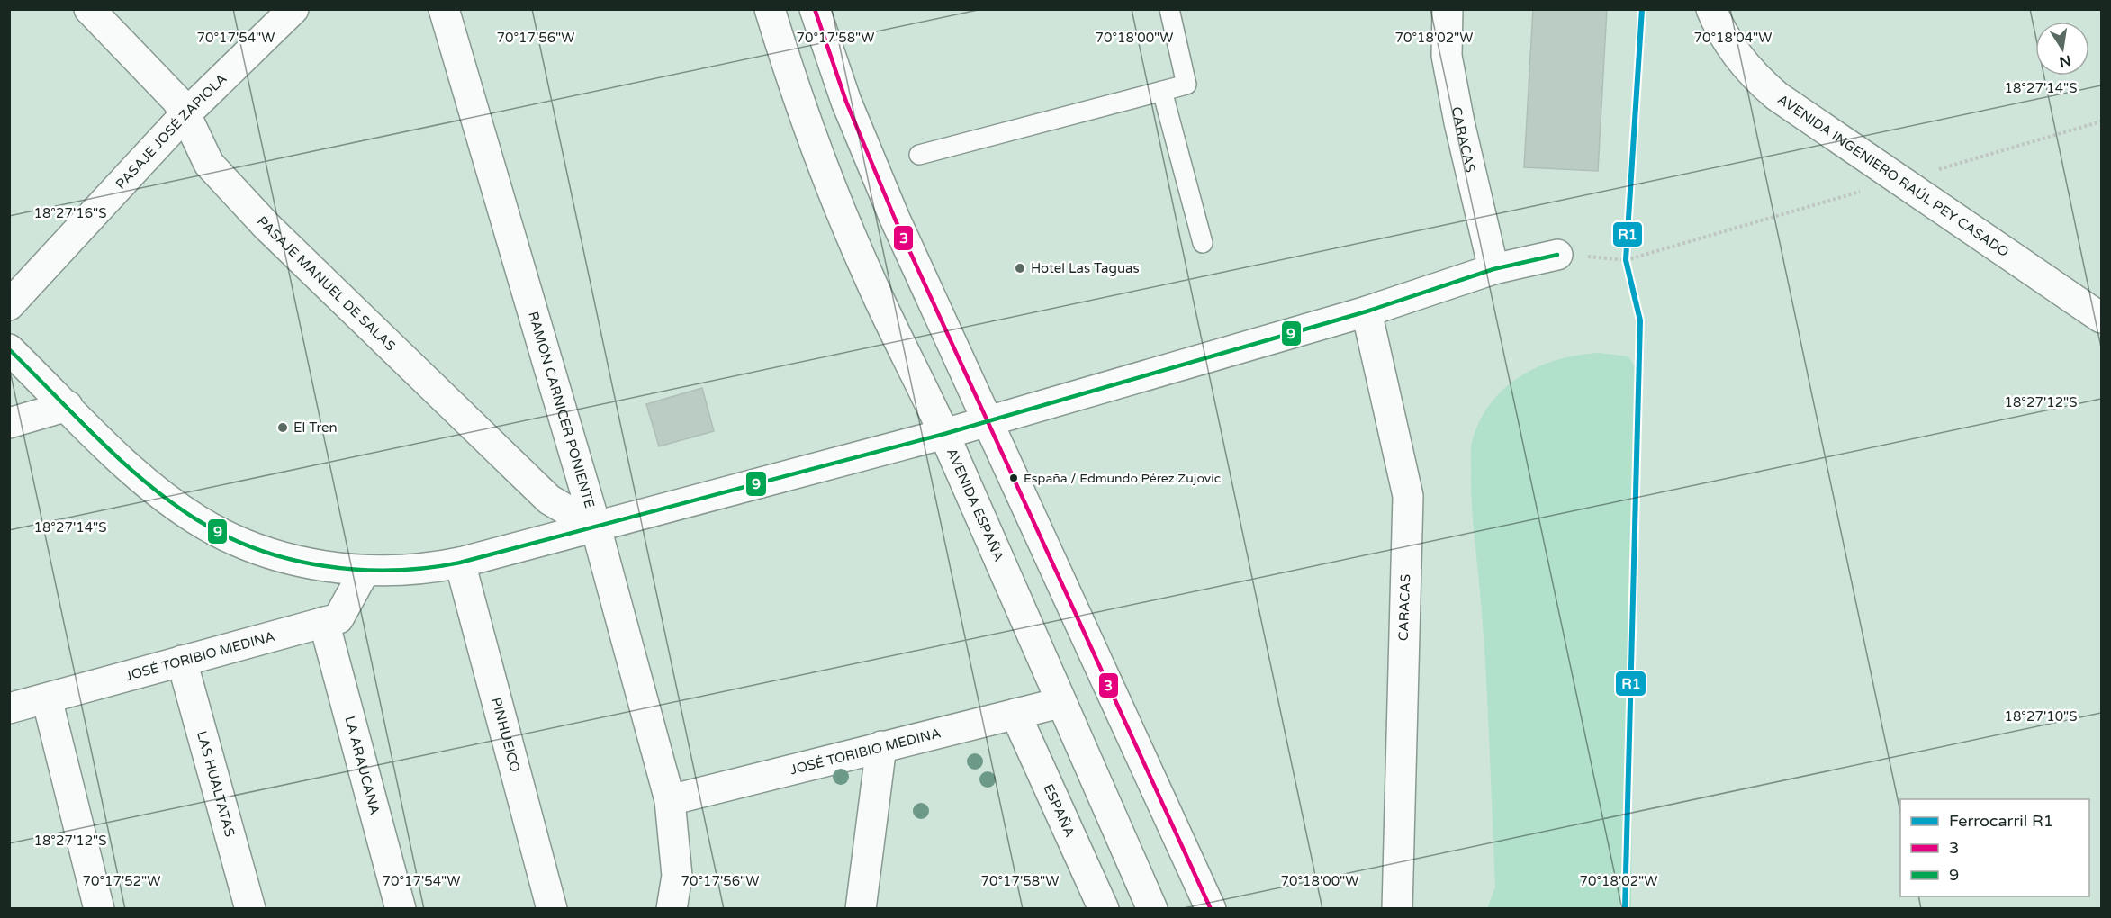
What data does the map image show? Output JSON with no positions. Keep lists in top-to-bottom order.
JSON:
{
  "streets": {
    "street": [
      "PASAJE JOSÉ ZAPIOLA",
      "CARACAS",
      "AVENIDA INGENIERO RAÚL PEY CASADO",
      "PASAJE MANUEL DE SALAS",
      "RAMÓN CARNICER PONIENTE",
      "AVENIDA ESPAÑA",
      "JOSÉ TORIBIO MEDINA",
      "PINHUEICO",
      "LA ARAUCANA",
      "LAS HUALTATAS",
      "ESPAÑA"
    ]
  },
  "crossings": [
    ["PASAJE JOSÉ ZAPIOLA", "PASAJE MANUEL DE SALAS"],
    ["PASAJE MANUEL DE SALAS", "RAMÓN CARNICER PONIENTE"],
    ["RAMÓN CARNICER PONIENTE", "JOSÉ TORIBIO MEDINA"],
    ["AVENIDA ESPAÑA", "JOSÉ TORIBIO MEDINA"],
    ["JOSÉ TORIBIO MEDINA", "LA ARAUCANA"],
    ["JOSÉ TORIBIO MEDINA", "LAS HUALTATAS"],
    ["JOSÉ TORIBIO MEDINA", "ESPAÑA"]
  ],
  "places": ["Hotel Las Taguas", "El Tren", "España / Edmundo Pérez Zujovic"],
  "lines": ["rail line R1", "transit line 3", "transit line 9"],
  "legend": ["Ferrocarril R1", "3", "9"],
  "north": "bottom",
  "coordinates": [
    "70°17'54\"W",
    "70°17'56\"W",
    "70°17'58\"W",
    "70°18'00\"W",
    "70°18'02\"W",
    "70°18'04\"W",
    "18°27'14\"S",
    "18°27'16\"S",
    "18°27'12\"S",
    "18°27'10\"S",
    "70°17'52\"W"
  ]
}
